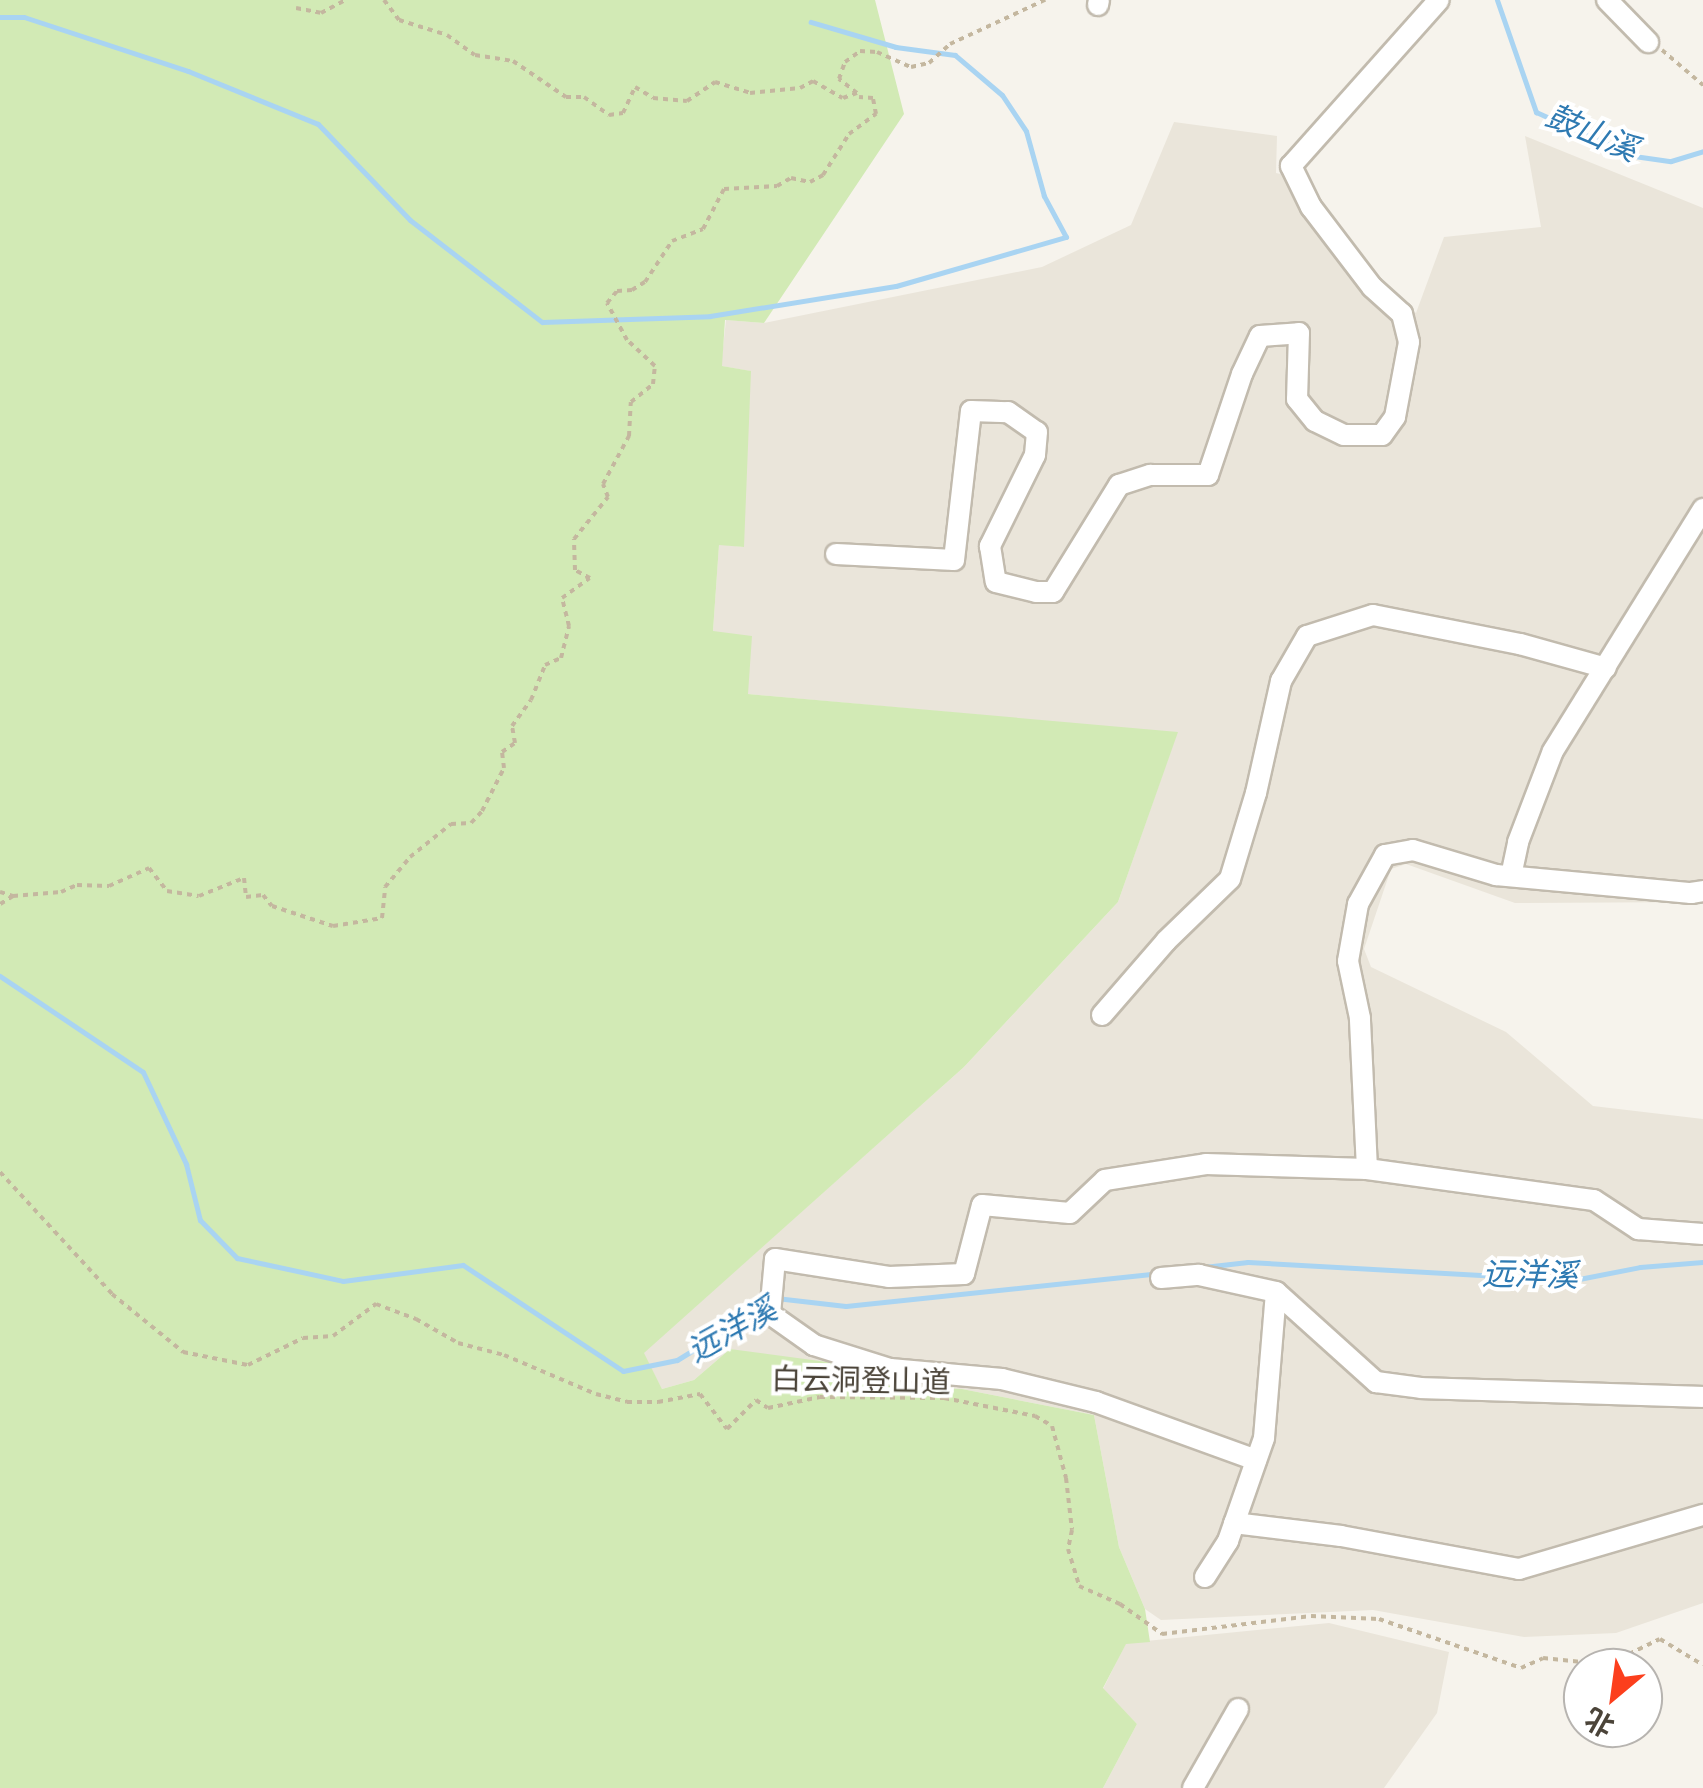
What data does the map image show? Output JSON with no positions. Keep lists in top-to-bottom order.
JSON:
{
  "streets": {
    "path": ["白云洞登山道"]
  },
  "water": ["鼓山溪", "远洋溪"],
  "north": "bottom left"
}
